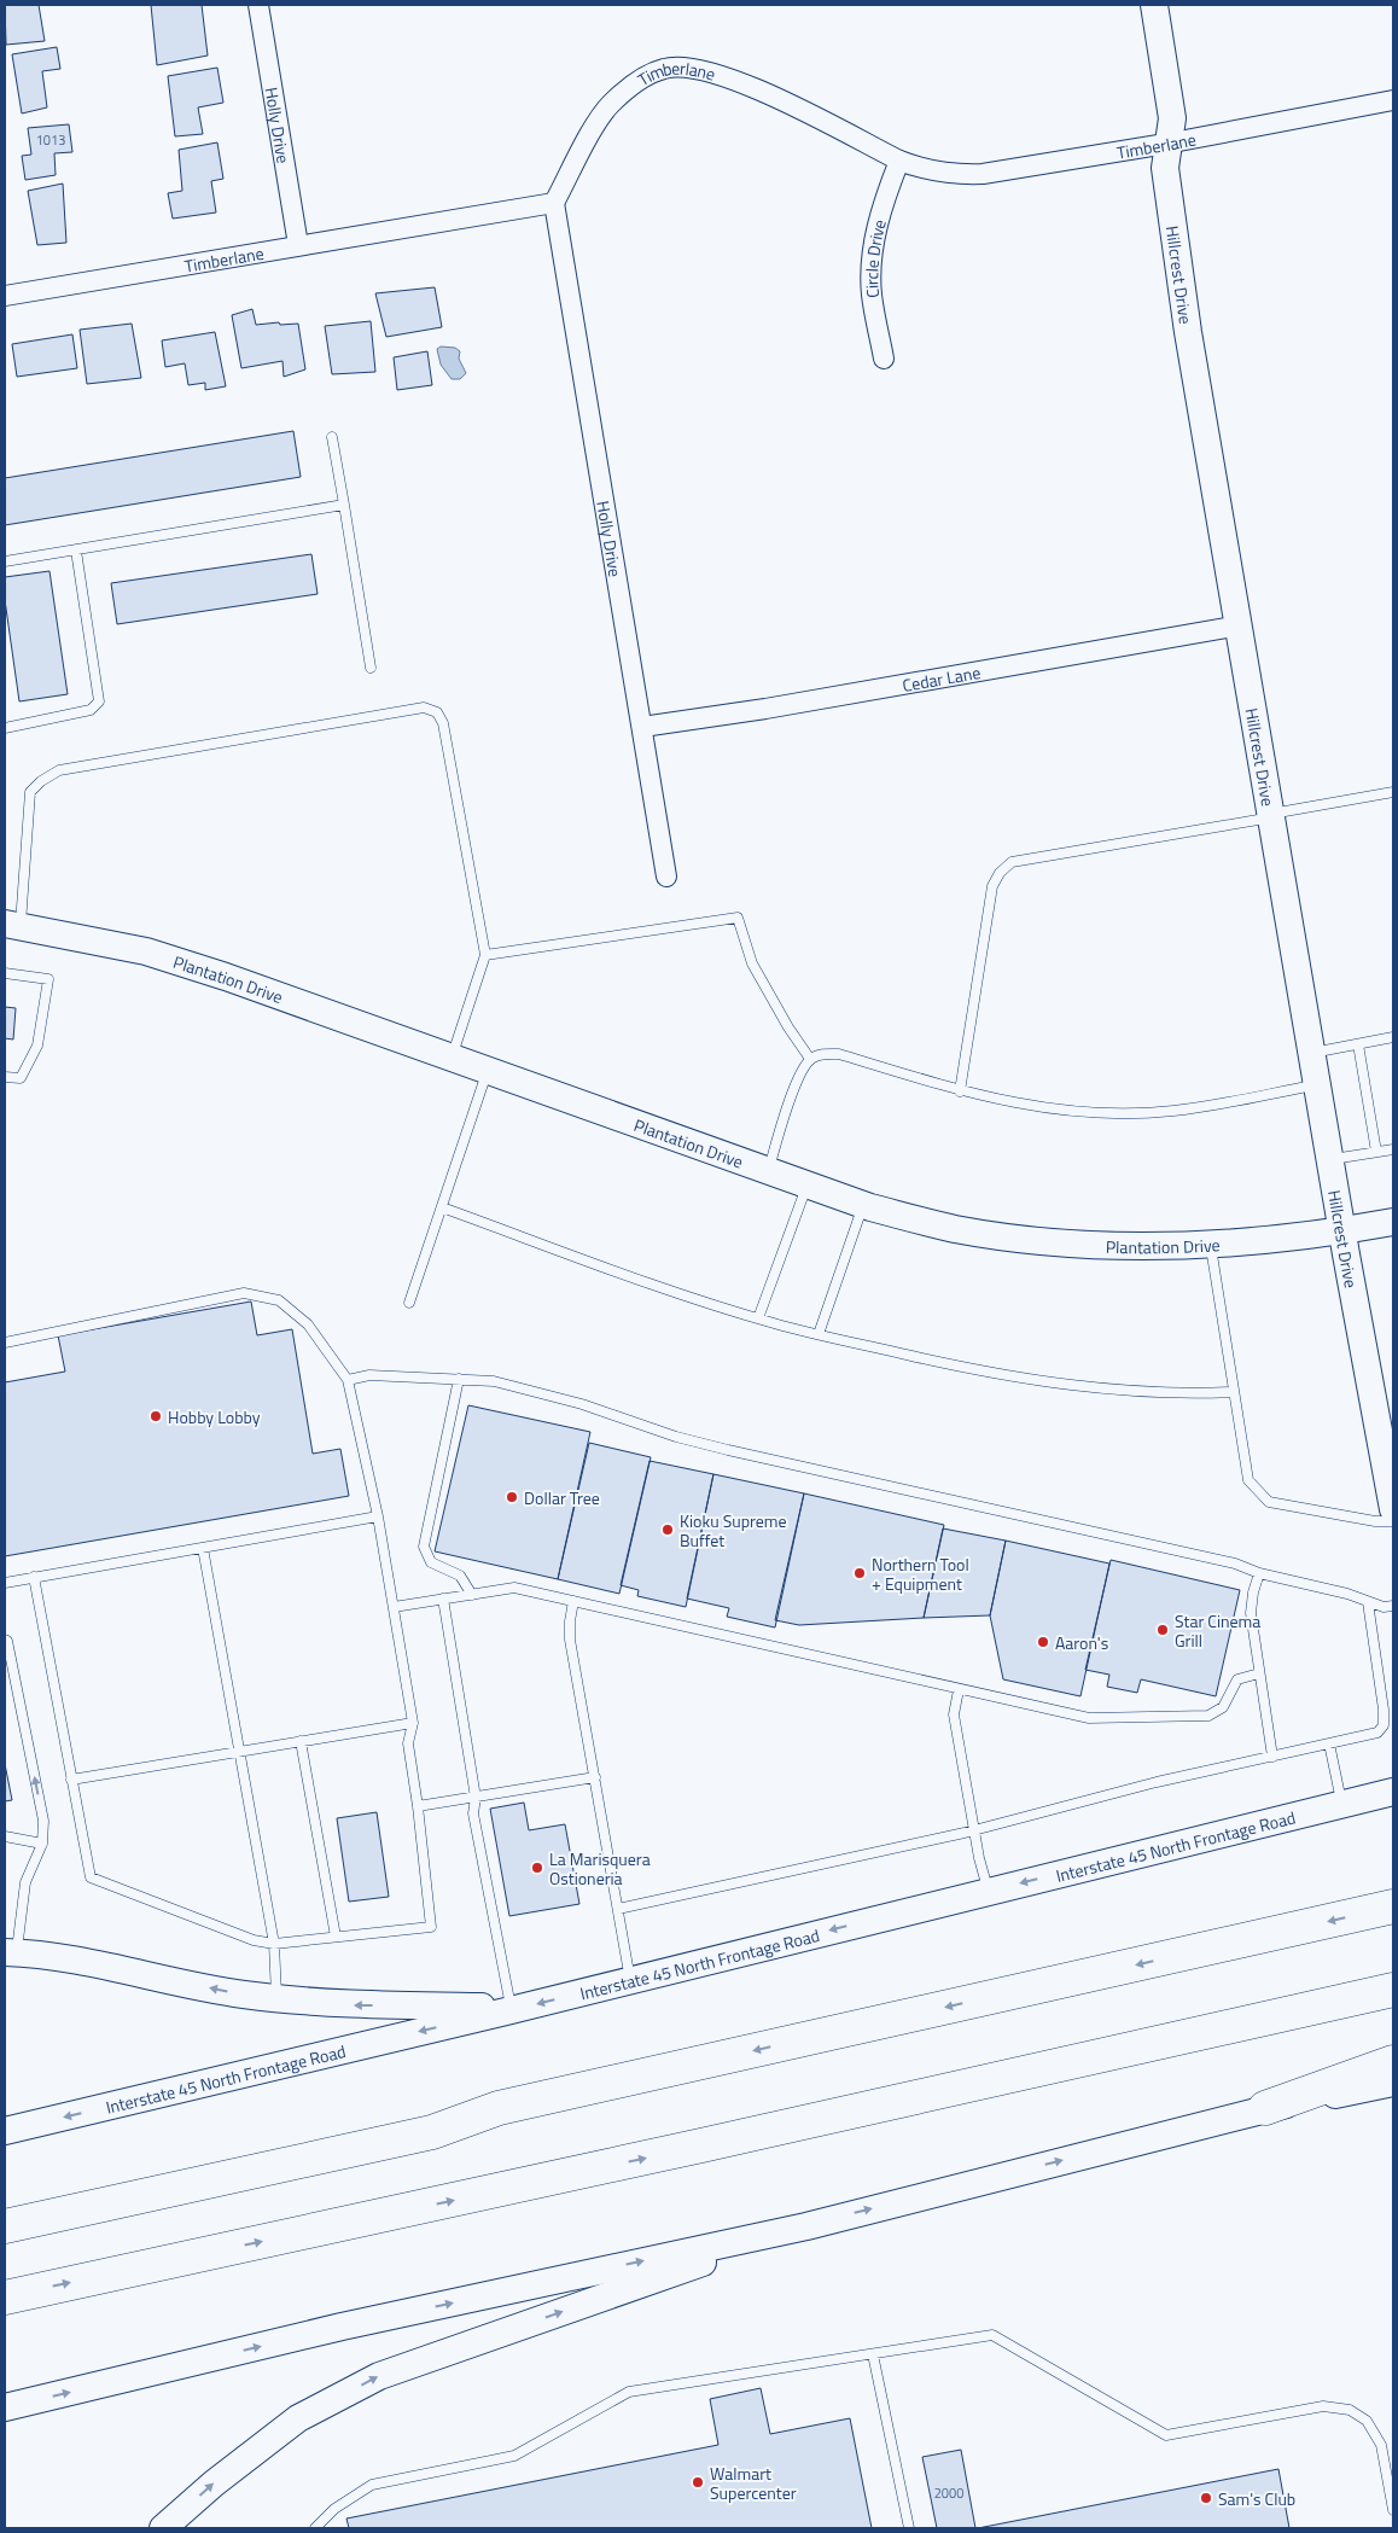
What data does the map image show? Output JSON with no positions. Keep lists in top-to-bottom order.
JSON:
{
  "streets": {
    "main road": ["Hillcrest Drive", "Plantation Drive", "Interstate 45 North Frontage Road"],
    "street": [
      "Timberlane",
      "Holly Drive",
      "Circle Drive",
      "Cedar Lane"
    ]
  },
  "crossings": [
    ["Timberlane", "Holly Drive"],
    ["Timberlane", "Circle Drive"],
    ["Timberlane", "Hillcrest Drive"],
    ["Holly Drive", "Cedar Lane"],
    ["Hillcrest Drive", "Cedar Lane"],
    ["Hillcrest Drive", "Plantation Drive"]
  ],
  "places": [
    "Hobby Lobby",
    "Dollar Tree",
    "Kioku Supreme Buffet",
    "Northern Tool + Equipment",
    "Star Cinema Grill",
    "Aaron's",
    "La Marisquera Ostioneria",
    "Walmart Supercenter",
    "Sam's Club"
  ],
  "house_numbers": ["1013", "2000"]
}
